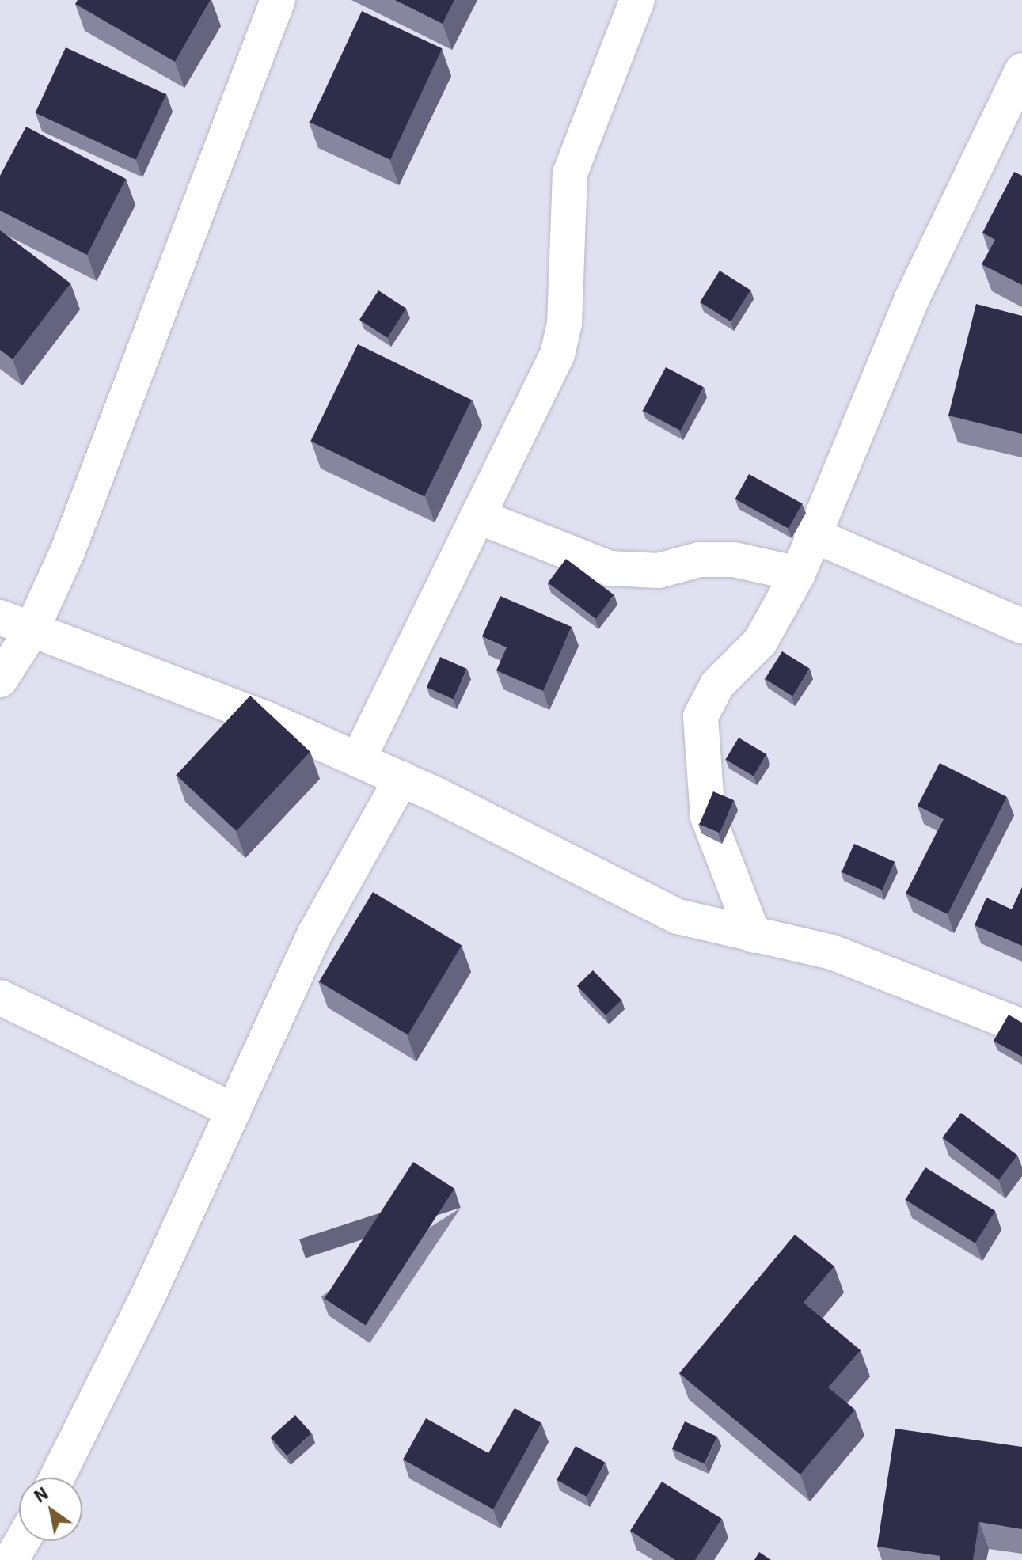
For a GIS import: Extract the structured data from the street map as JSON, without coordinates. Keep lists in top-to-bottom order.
{
  "north": "top left"
}
